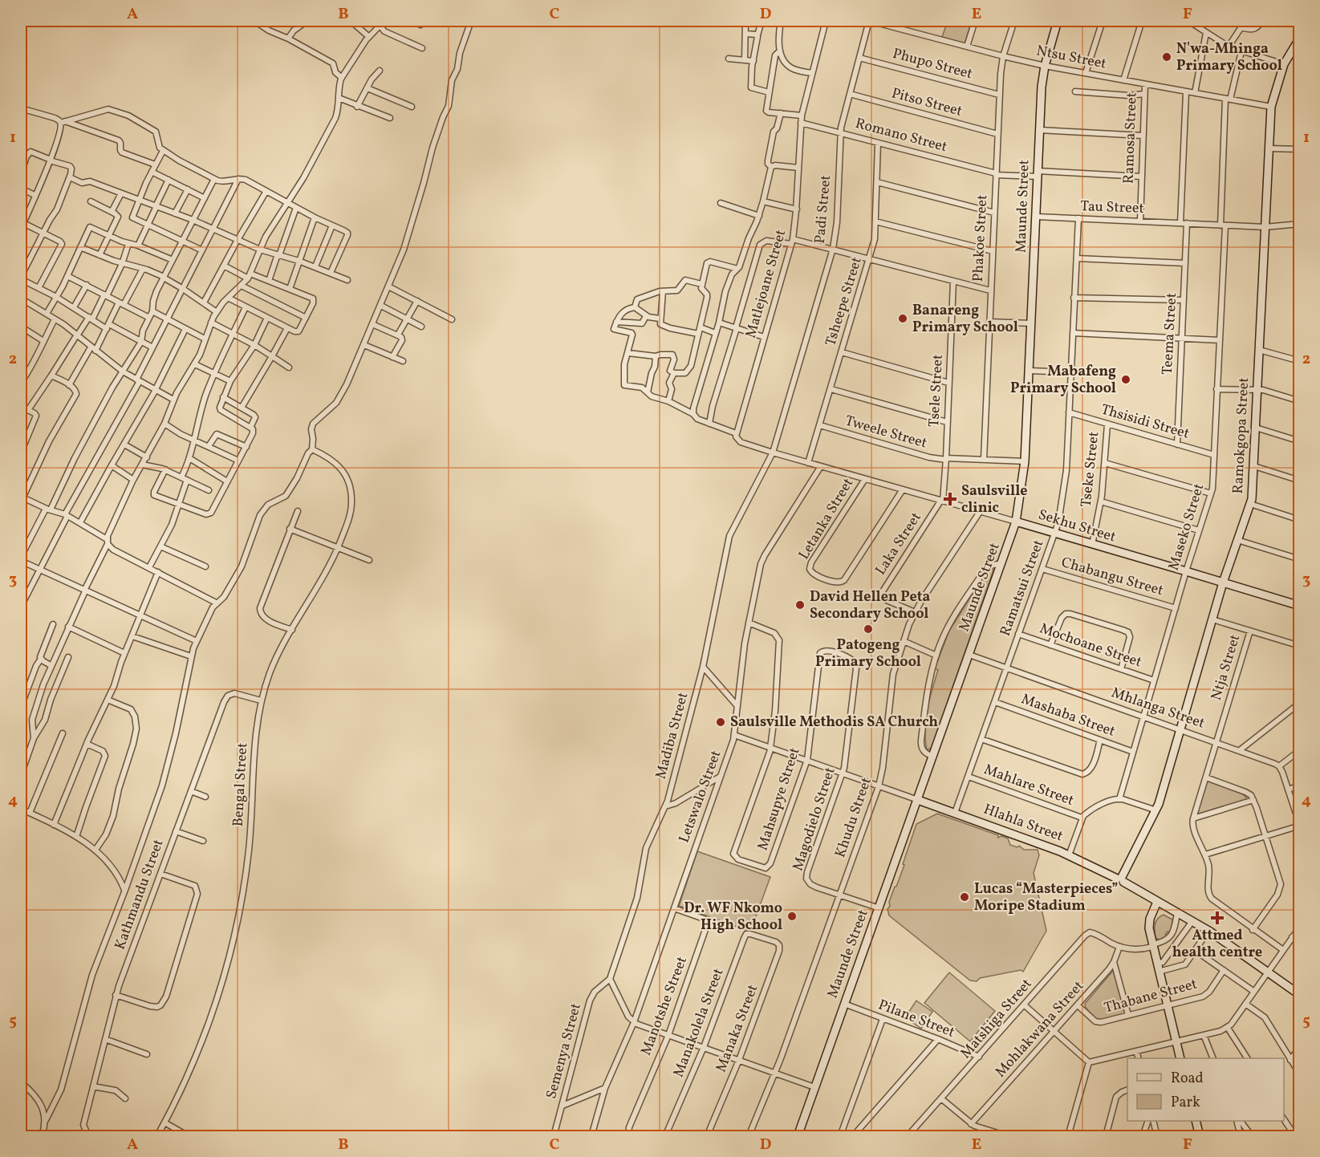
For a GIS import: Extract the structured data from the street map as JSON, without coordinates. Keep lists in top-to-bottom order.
{
  "streets": {
    "street": [
      "Ntsu Street",
      "Phupo Street",
      "Pitso Street",
      "Romano Street",
      "Ramosa Street",
      "Maunde Street",
      "Tau Street",
      "Padi Street",
      "Phakoe Street",
      "Matlejoane Street",
      "Tsheepe Street",
      "Teema Street",
      "Tsele Street",
      "Thsisidi Street",
      "Tweele Street",
      "Ramokgopa Street",
      "Tseke Street",
      "Letanka Street",
      "Sekhu Street",
      "Maseko Street",
      "Laka Street",
      "Chabangu Street",
      "Ramatsui Street",
      "Mochoane Street",
      "Ntja Street",
      "Mhlanga Street",
      "Mashaba Street",
      "Madiba Street",
      "Bengal Street",
      "Mahlare Street",
      "Letswalo Street",
      "Mahsupye Street",
      "Khudu Street",
      "Magodielo Street",
      "Hlahla Street",
      "Kathmandu Street",
      "Thabane Street",
      "Manotshe Street",
      "Pilane Street",
      "Matshiga Street",
      "Manakolela Street",
      "Manaka Street",
      "Mohlakwana Street",
      "Semenya Street"
    ]
  },
  "crossings": [
    ["Ntsu Street", "Ramosa Street"],
    ["Ntsu Street", "Maunde Street"],
    ["Ntsu Street", "Padi Street"],
    ["Ntsu Street", "Phakoe Street"],
    ["Ntsu Street", "Ramokgopa Street"],
    ["Ntsu Street", "Maseko Street"],
    ["Phupo Street", "Padi Street"],
    ["Phupo Street", "Phakoe Street"],
    ["Pitso Street", "Padi Street"],
    ["Pitso Street", "Phakoe Street"],
    ["Romano Street", "Ramosa Street"],
    ["Romano Street", "Maunde Street"],
    ["Romano Street", "Padi Street"],
    ["Romano Street", "Phakoe Street"],
    ["Romano Street", "Matlejoane Street"],
    ["Romano Street", "Tsheepe Street"],
    ["Ramosa Street", "Tau Street"],
    ["Maunde Street", "Tau Street"],
    ["Maunde Street", "Tweele Street"],
    ["Maunde Street", "Sekhu Street"],
    ["Maunde Street", "Mhlanga Street"],
    ["Maunde Street", "Hlahla Street"],
    ["Maunde Street", "Pilane Street"],
    ["Tau Street", "Teema Street"],
    ["Tau Street", "Ramokgopa Street"],
    ["Tau Street", "Maseko Street"],
    ["Tau Street", "Ramatsui Street"],
    ["Padi Street", "Sekhu Street"],
    ["Padi Street", "Madiba Street"],
    ["Phakoe Street", "Tweele Street"],
    ["Matlejoane Street", "Sekhu Street"],
    ["Tsheepe Street", "Tweele Street"],
    ["Tsheepe Street", "Sekhu Street"],
    ["Teema Street", "Thsisidi Street"],
    ["Tsele Street", "Tweele Street"],
    ["Tsele Street", "Sekhu Street"],
    ["Tsele Street", "Laka Street"],
    ["Thsisidi Street", "Tseke Street"],
    ["Thsisidi Street", "Maseko Street"],
    ["Thsisidi Street", "Ramatsui Street"],
    ["Ramokgopa Street", "Sekhu Street"],
    ["Ramokgopa Street", "Mhlanga Street"],
    ["Ramokgopa Street", "Hlahla Street"],
    ["Tseke Street", "Sekhu Street"],
    ["Letanka Street", "Sekhu Street"],
    ["Sekhu Street", "Maseko Street"],
    ["Sekhu Street", "Laka Street"],
    ["Sekhu Street", "Ramatsui Street"],
    ["Sekhu Street", "Madiba Street"],
    ["Sekhu Street", "Letswalo Street"],
    ["Sekhu Street", "Khudu Street"],
    ["Maseko Street", "Chabangu Street"],
    ["Maseko Street", "Mochoane Street"],
    ["Maseko Street", "Mhlanga Street"],
    ["Maseko Street", "Mashaba Street"],
    ["Laka Street", "Khudu Street"],
    ["Chabangu Street", "Ramatsui Street"],
    ["Ramatsui Street", "Mochoane Street"],
    ["Ramatsui Street", "Mhlanga Street"],
    ["Ramatsui Street", "Mashaba Street"],
    ["Ramatsui Street", "Mahlare Street"],
    ["Ramatsui Street", "Hlahla Street"],
    ["Ntja Street", "Mhlanga Street"],
    ["Madiba Street", "Semenya Street"],
    ["Bengal Street", "Kathmandu Street"],
    ["Letswalo Street", "Manotshe Street"],
    ["Mahsupye Street", "Magodielo Street"],
    ["Khudu Street", "Magodielo Street"],
    ["Thabane Street", "Mohlakwana Street"],
    ["Pilane Street", "Matshiga Street"],
    ["Matshiga Street", "Mohlakwana Street"],
    ["Manakolela Street", "Manaka Street"]
  ],
  "places": {
    "other": [
      "N'wa-Mhinga Primary School",
      "Banareng Primary School",
      "Mabafeng Primary School",
      "David Hellen Peta Secondary School",
      "Patogeng Primary School",
      "Saulsville Methodis SA Church",
      "Lucas “Masterpieces” Moripe Stadium",
      "Dr. WF Nkomo High School"
    ],
    "health": ["Saulsville clinic", "Attmed health centre"]
  },
  "legend": ["Road", "Park"],
  "grid": {
    "columns": [
      "A",
      "B",
      "C",
      "D",
      "E",
      "F"
    ],
    "rows": [
      "1",
      "2",
      "3",
      "4",
      "5"
    ]
  }
}
